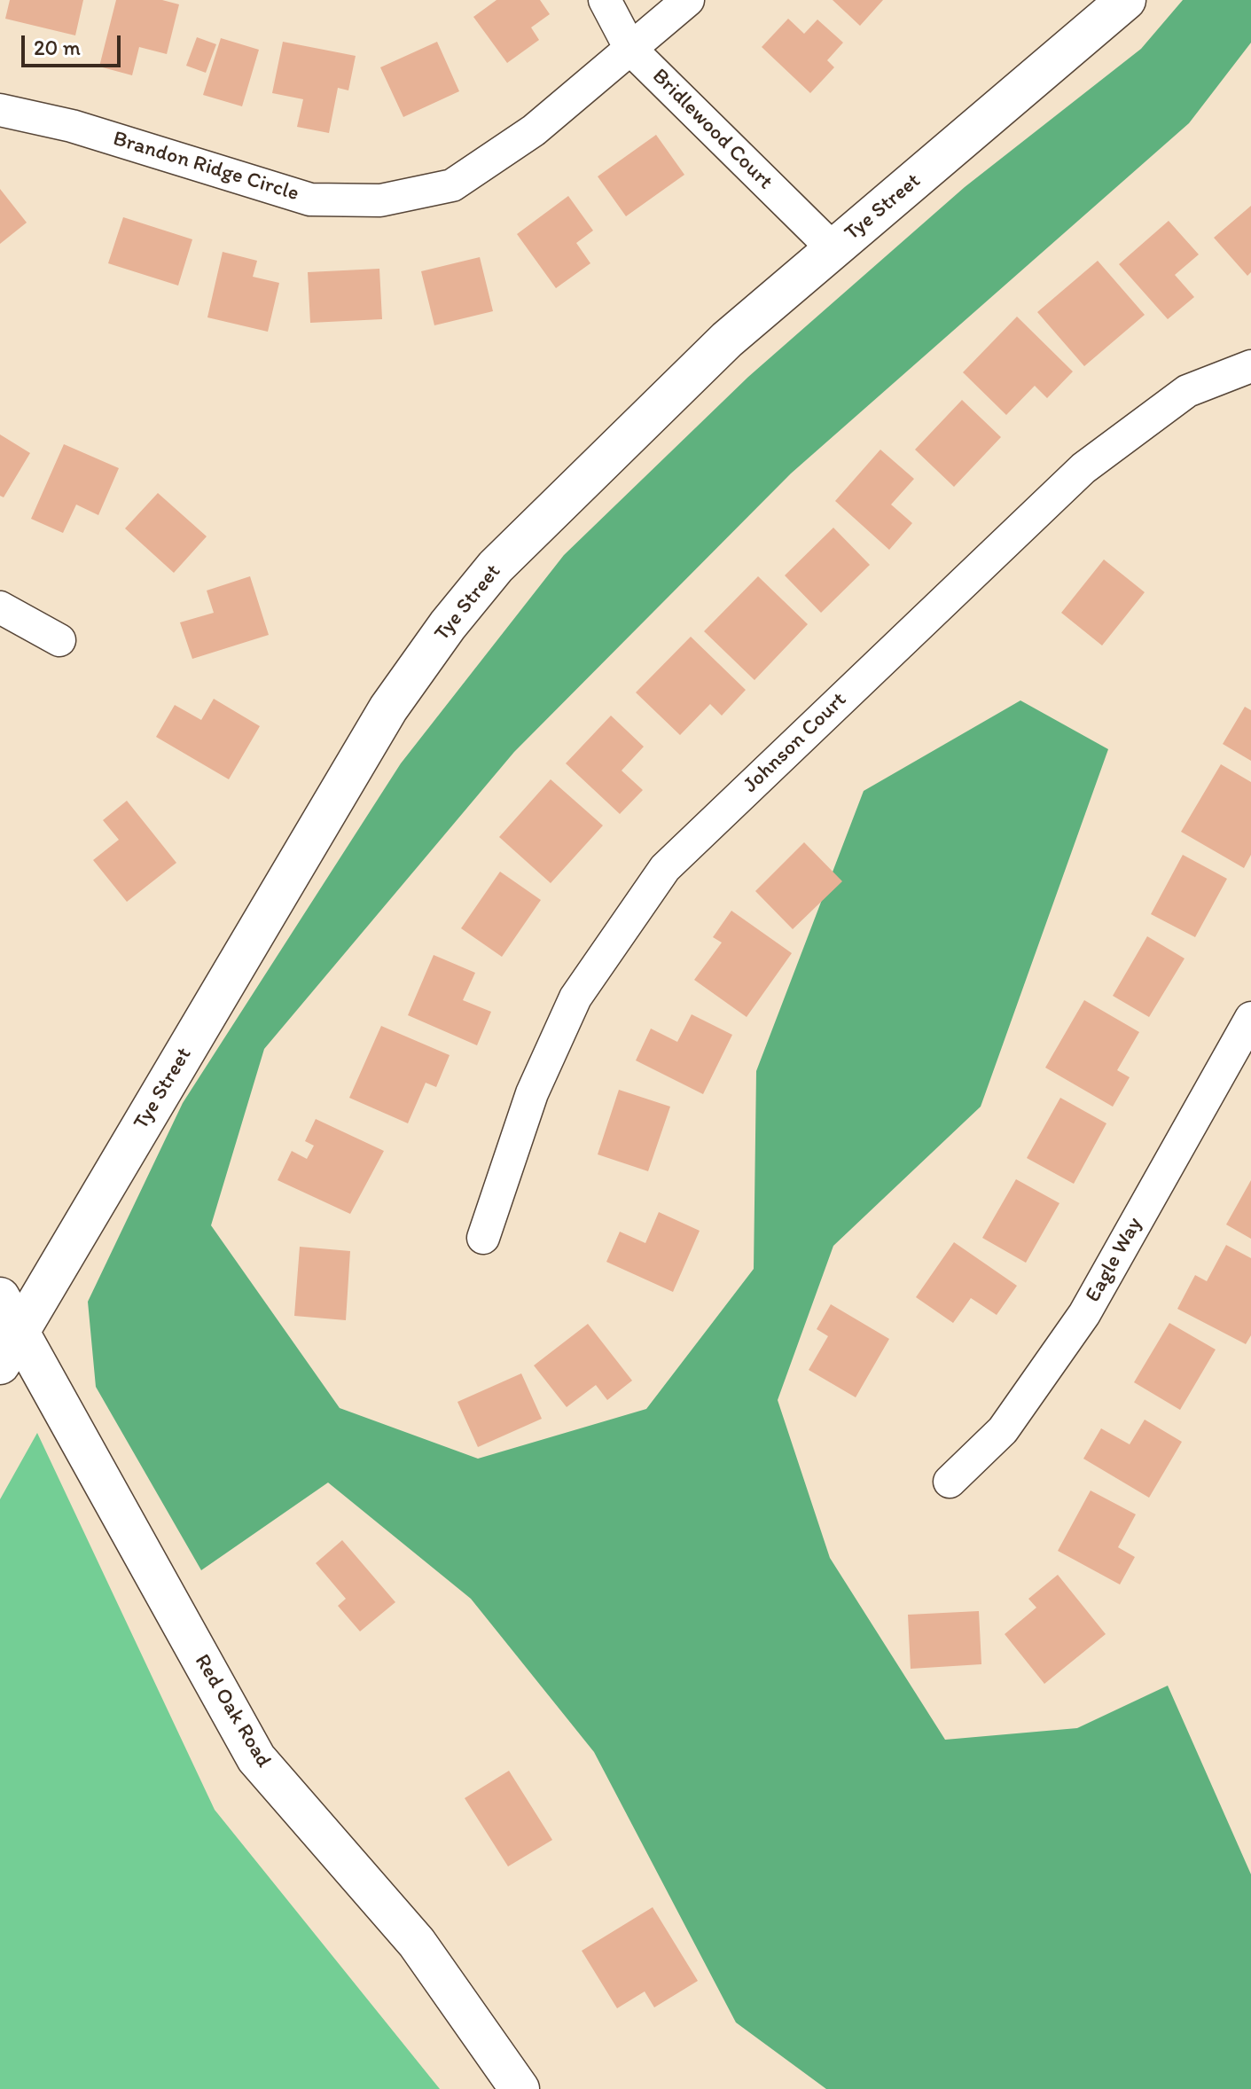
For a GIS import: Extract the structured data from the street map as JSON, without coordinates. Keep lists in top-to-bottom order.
{
  "streets": {
    "street": [
      "Bridlewood Court",
      "Brandon Ridge Circle",
      "Tye Street",
      "Johnson Court",
      "Eagle Way",
      "Red Oak Road"
    ]
  },
  "crossings": [
    ["Bridlewood Court", "Brandon Ridge Circle"],
    ["Bridlewood Court", "Tye Street"],
    ["Tye Street", "Red Oak Road"]
  ],
  "scale_bar": "20 m"
}
